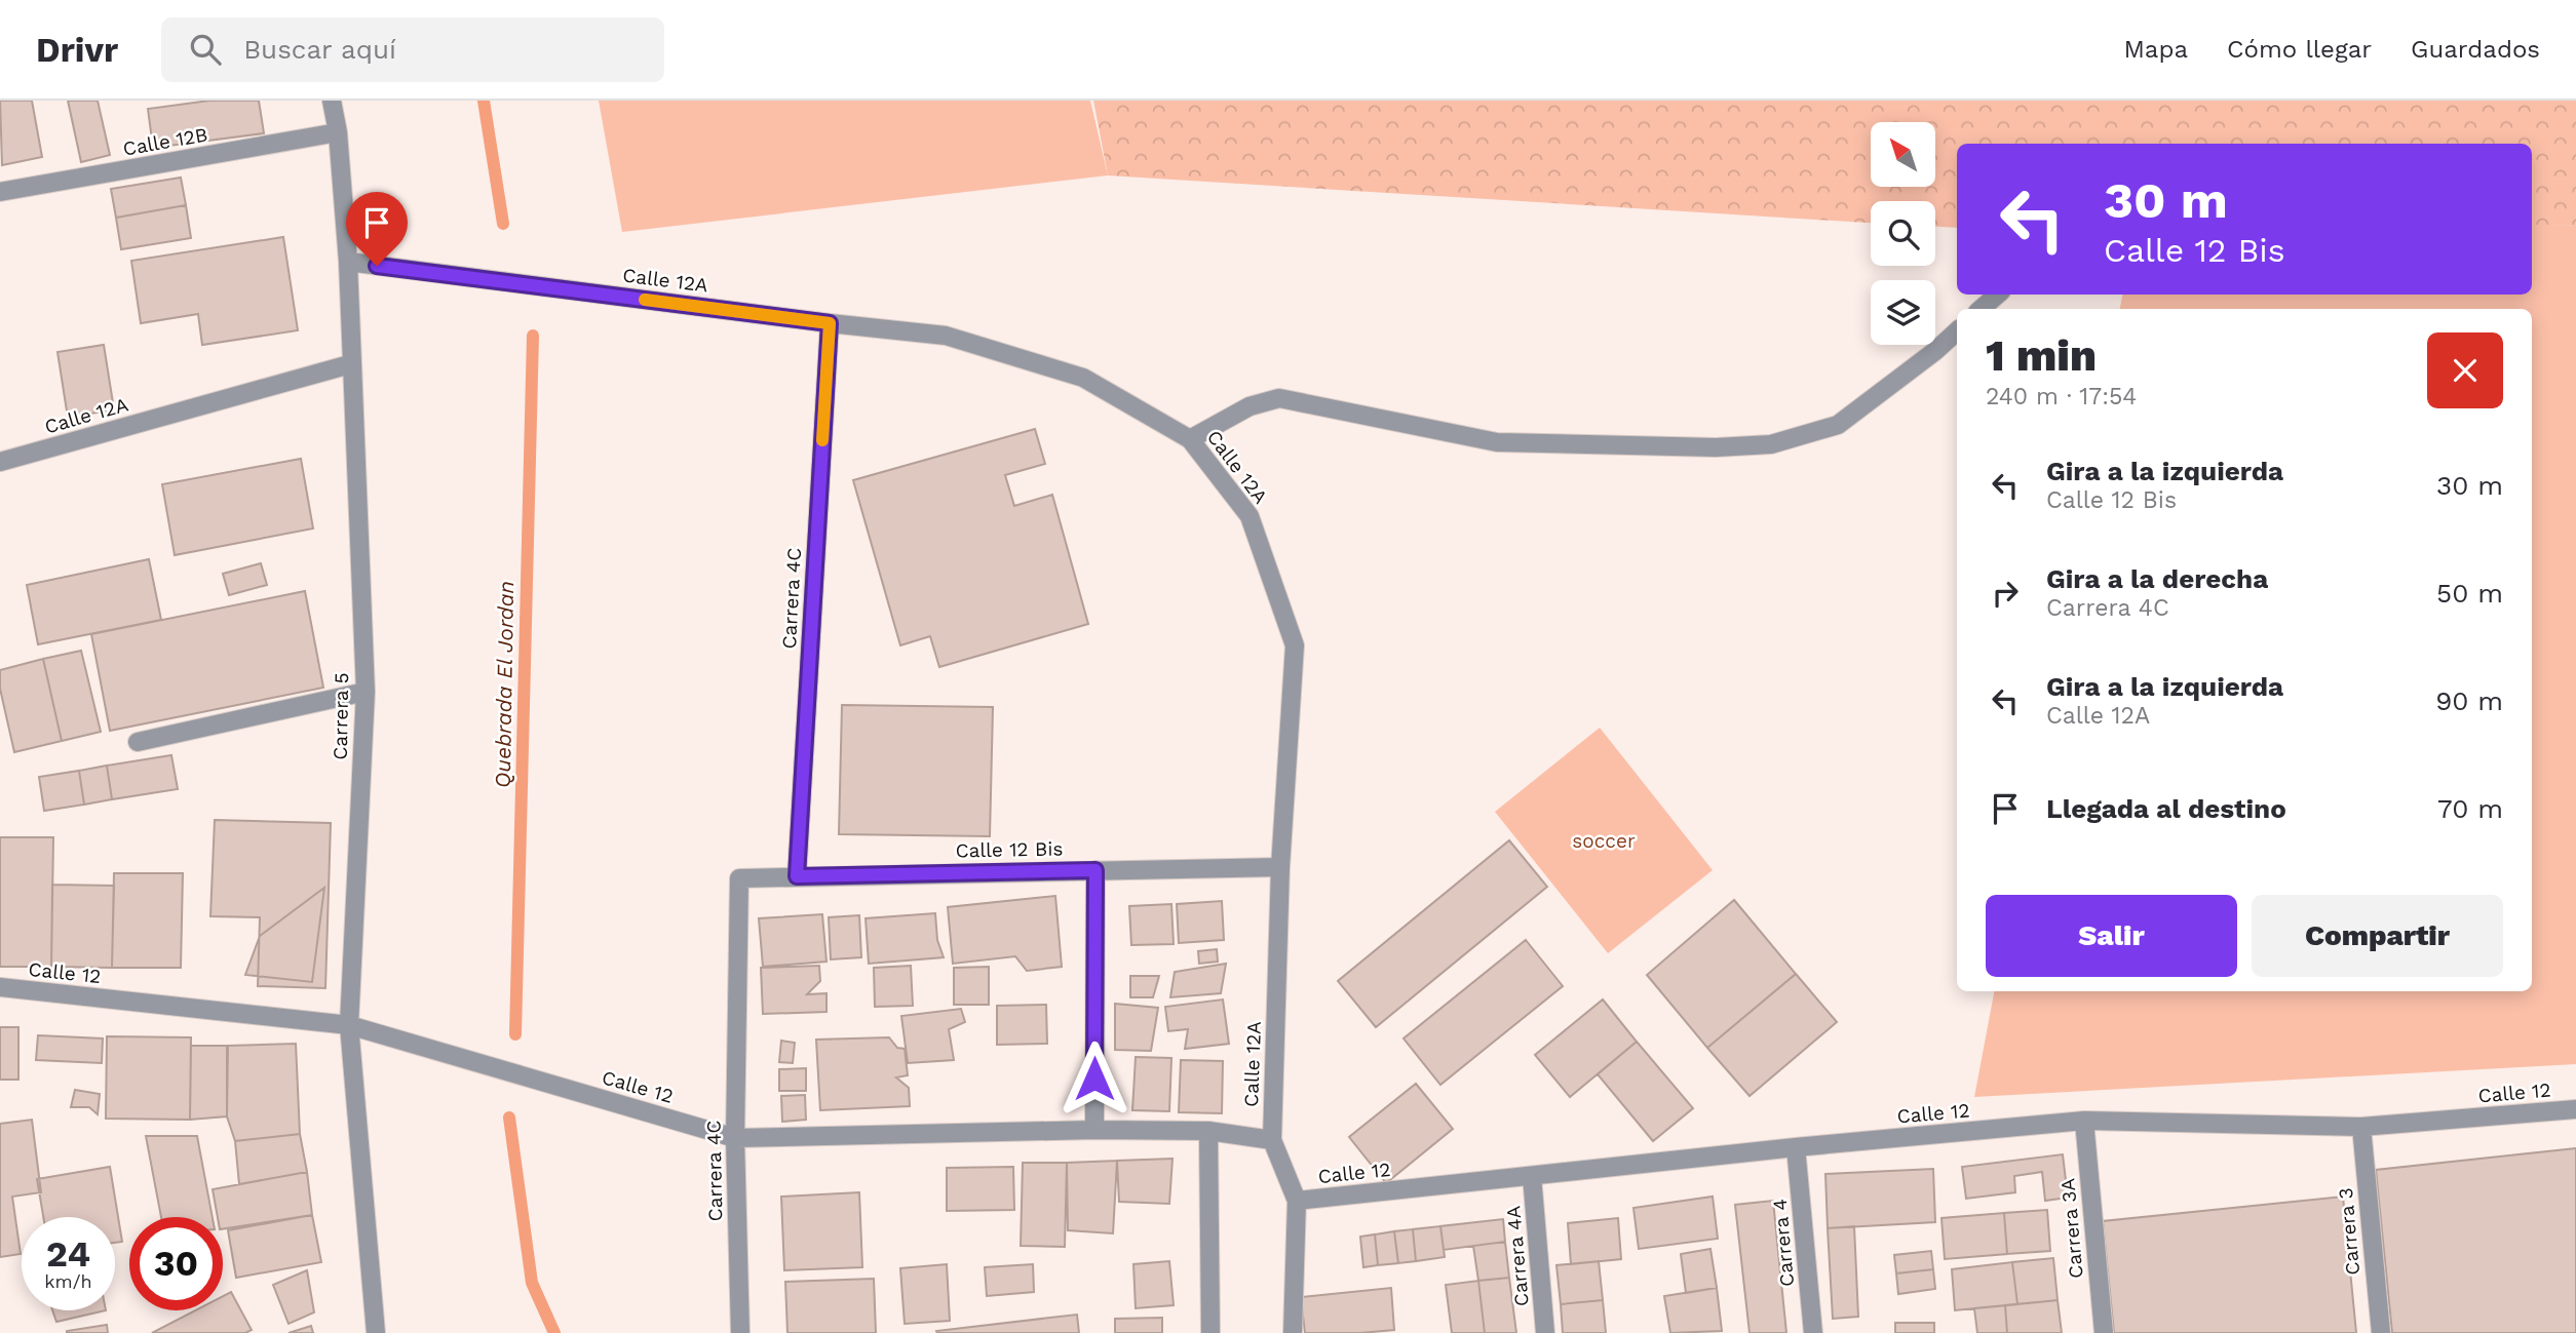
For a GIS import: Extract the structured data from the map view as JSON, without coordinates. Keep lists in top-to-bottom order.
{
  "streets": {
    "street": [
      "Calle 12B",
      "Calle 12A",
      "Carrera 4C",
      "Carrera 5",
      "Calle 12 Bis",
      "Calle 12",
      "Carrera 3A",
      "Carrera 3",
      "Carrera 4",
      "Carrera 4A"
    ]
  },
  "crossings": [
    ["Calle 12B", "Carrera 5"],
    ["Calle 12A", "Carrera 4C"],
    ["Calle 12A", "Carrera 5"],
    ["Calle 12A", "Calle 12 Bis"],
    ["Calle 12A", "Calle 12"],
    ["Carrera 4C", "Calle 12 Bis"],
    ["Carrera 4C", "Calle 12"],
    ["Carrera 5", "Calle 12"],
    ["Calle 12", "Carrera 3A"],
    ["Calle 12", "Carrera 3"],
    ["Calle 12", "Carrera 4"],
    ["Calle 12", "Carrera 4A"]
  ],
  "water": ["Quebrada El Jordan"],
  "parks": ["soccer"],
  "north": "top left",
  "page": {
    "header": "Drivr",
    "search": "Buscar aquí",
    "nav": ["Mapa", "Cómo llegar", "Guardados"],
    "turn": ["30 m", "Calle 12 Bis"],
    "heading": ["1 min", "240 m · 17:54"],
    "list": [
      {
        "name": "Gira a la izquierda",
        "note": "Calle 12 Bis",
        "value": "30 m"
      },
      {
        "name": "Gira a la derecha",
        "note": "Carrera 4C",
        "value": "50 m"
      },
      {
        "name": "Gira a la izquierda",
        "note": "Calle 12A",
        "value": "90 m"
      },
      {
        "name": "Llegada al destino",
        "value": "70 m"
      }
    ],
    "buttons": ["Salir", "Compartir"],
    "speed": "24 km/h",
    "limit": "30"
  }
}
